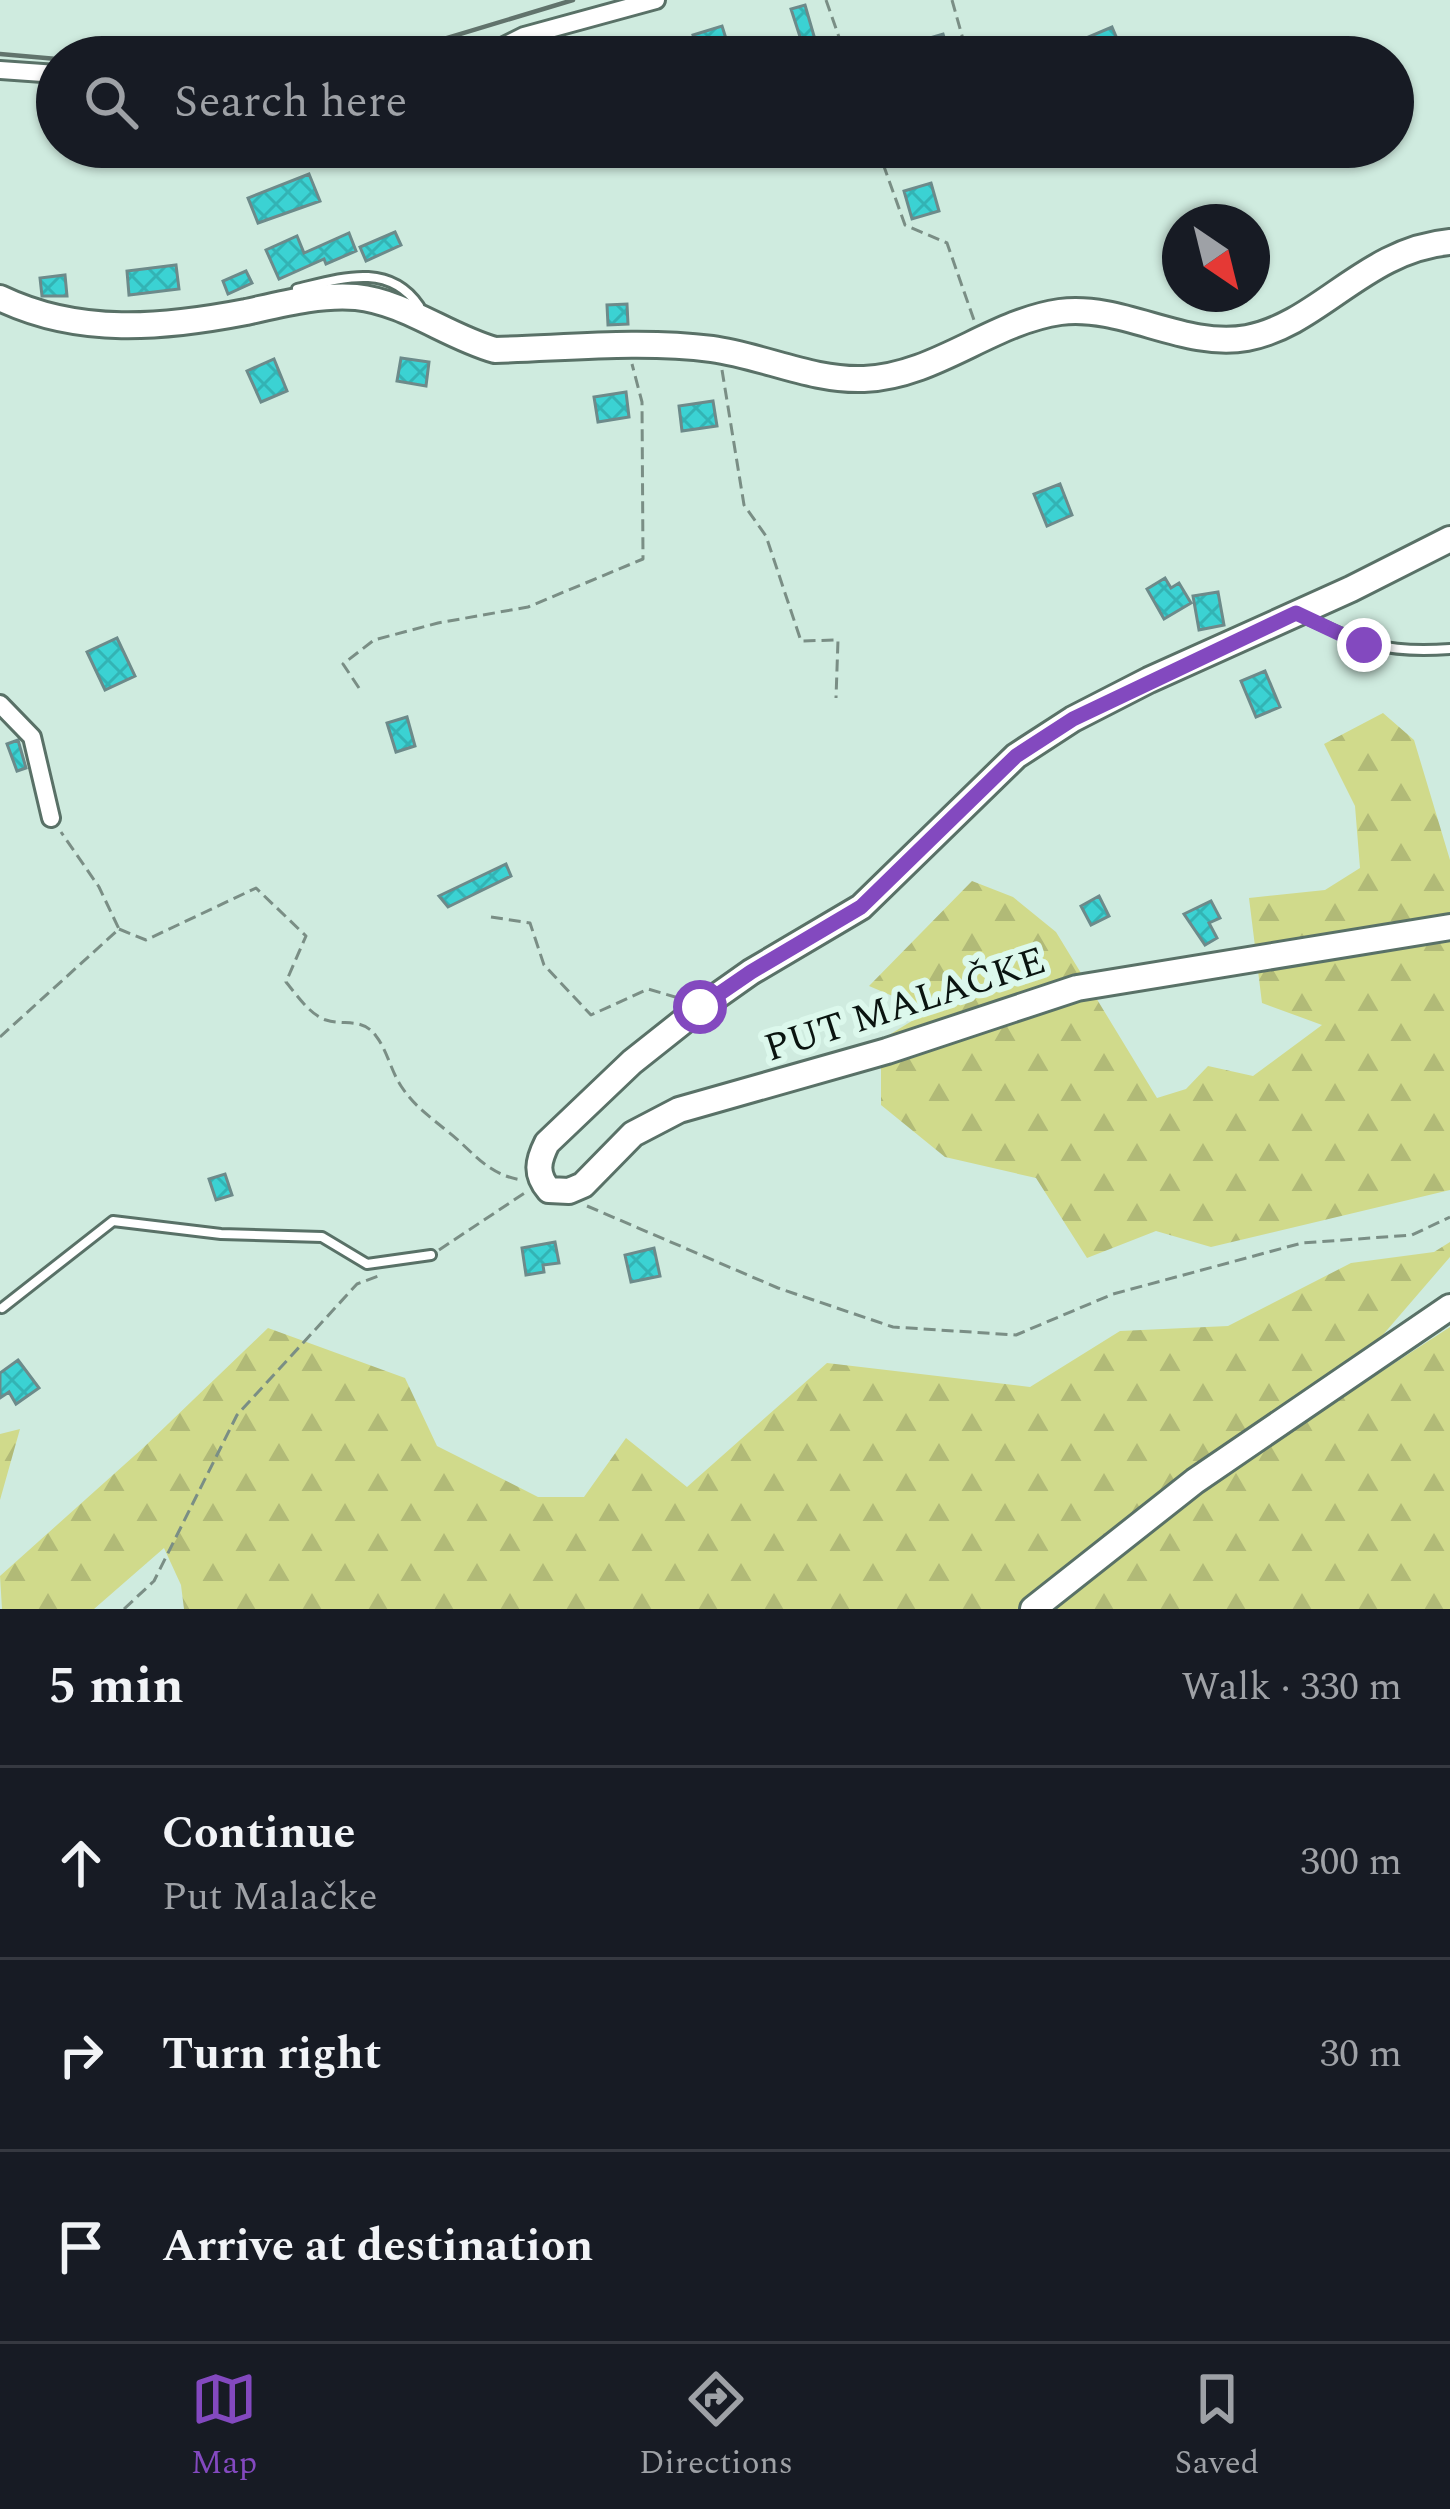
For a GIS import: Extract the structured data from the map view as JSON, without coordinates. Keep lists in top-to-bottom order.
{
  "streets": {
    "main road": ["PUT MALAČKE"]
  },
  "north": "bottom right",
  "page": {
    "search": "Search here",
    "heading": ["5 min", "Walk · 330 m"],
    "list": [
      ["Continue", "Put Malačke", "300 m"],
      ["Turn right", "30 m"],
      "Arrive at destination"
    ],
    "nav": ["Map", "Directions", "Saved"]
  }
}
